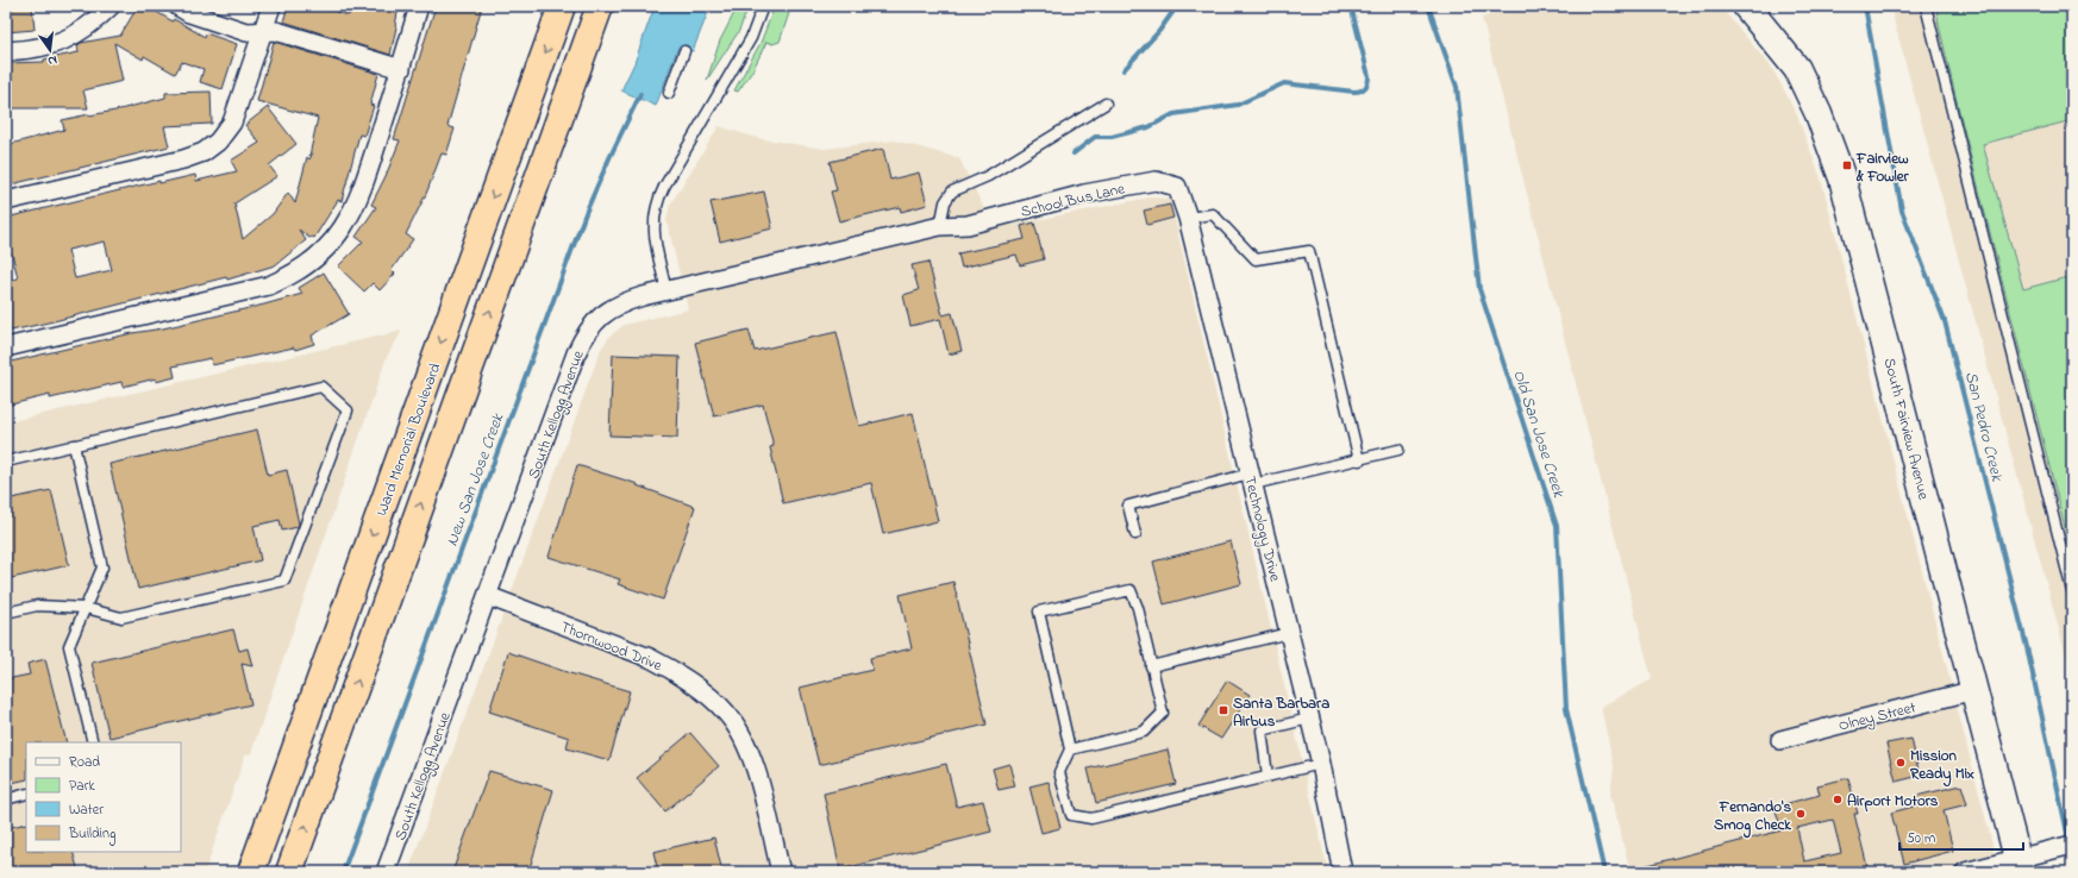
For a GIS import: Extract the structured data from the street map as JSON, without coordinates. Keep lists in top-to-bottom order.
{
  "streets": {
    "highway": ["Ward Memorial Boulevard"],
    "street": [
      "School Bus Lane",
      "South Kellogg Avenue",
      "South Fairview Avenue",
      "Technology Drive",
      "Thornwood Drive",
      "Olney Street"
    ]
  },
  "crossings": [
    ["School Bus Lane", "South Kellogg Avenue"],
    ["School Bus Lane", "Technology Drive"],
    ["South Kellogg Avenue", "Thornwood Drive"],
    ["South Fairview Avenue", "Olney Street"]
  ],
  "water": ["San Pedro Creek", "Old San Jose Creek", "New San Jose Creek"],
  "places": {
    "transit": ["Fairview & Fowler", "Santa Barbara Airbus"],
    "other": ["Mission Ready Mix", "Airport Motors", "Fernando's Smog Check"]
  },
  "legend": [
    "Road",
    "Park",
    "Water",
    "Building"
  ],
  "scale_bar": "50 m",
  "north": "bottom"
}
